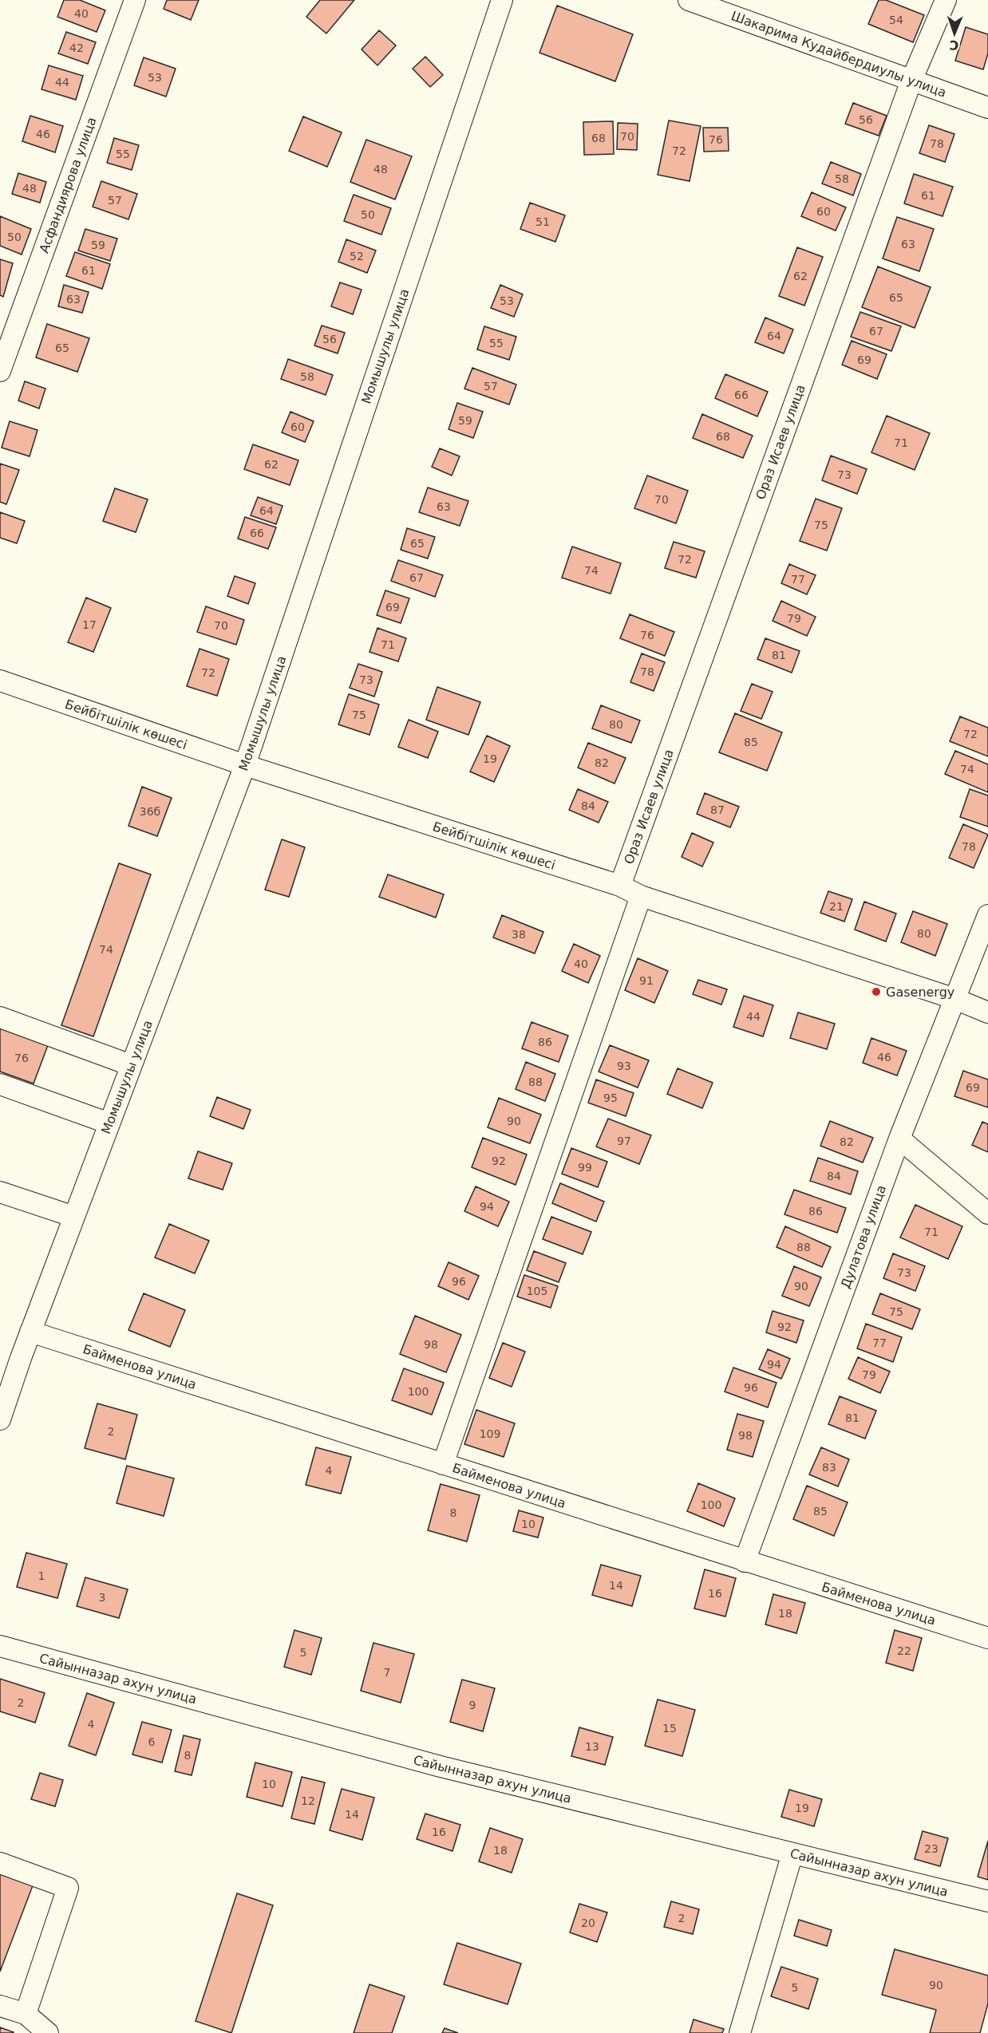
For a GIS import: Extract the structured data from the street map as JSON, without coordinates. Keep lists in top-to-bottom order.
{
  "streets": {
    "street": [
      "Шакарима Кудайбердиулы улица",
      "Асфандиярова улица",
      "Момышулы улица",
      "Ораз Исаев улица",
      "Бейбітшілік көшесі",
      "Дулатова улица",
      "Байменова улица",
      "Сайынназар ахун улица"
    ]
  },
  "crossings": [
    ["Шакарима Кудайбердиулы улица", "Ораз Исаев улица"],
    ["Момышулы улица", "Бейбітшілік көшесі"],
    ["Момышулы улица", "Байменова улица"],
    ["Ораз Исаев улица", "Бейбітшілік көшесі"],
    ["Бейбітшілік көшесі", "Дулатова улица"],
    ["Дулатова улица", "Байменова улица"]
  ],
  "places": ["Gasenergy"],
  "house_numbers": [
    "40",
    "54",
    "42",
    "53",
    "44",
    "56",
    "46",
    "70",
    "68",
    "76",
    "78",
    "72",
    "55",
    "48",
    "58",
    "48",
    "61",
    "57",
    "60",
    "50",
    "51",
    "50",
    "63",
    "59",
    "52",
    "61",
    "62",
    "65",
    "63",
    "53",
    "67",
    "64",
    "56",
    "55",
    "65",
    "69",
    "58",
    "57",
    "66",
    "59",
    "60",
    "68",
    "71",
    "62",
    "73",
    "70",
    "63",
    "64",
    "75",
    "66",
    "65",
    "72",
    "74",
    "67",
    "77",
    "69",
    "79",
    "17",
    "70",
    "76",
    "71",
    "81",
    "78",
    "72",
    "73",
    "75",
    "80",
    "72",
    "85",
    "19",
    "82",
    "74",
    "84",
    "87",
    "36б",
    "78",
    "21",
    "80",
    "38",
    "74",
    "40",
    "91",
    "44",
    "86",
    "46",
    "76",
    "93",
    "88",
    "69",
    "95",
    "90",
    "97",
    "82",
    "92",
    "99",
    "84",
    "94",
    "86",
    "71",
    "88",
    "73",
    "96",
    "90",
    "105",
    "75",
    "92",
    "77",
    "98",
    "94",
    "79",
    "96",
    "100",
    "81",
    "2",
    "109",
    "98",
    "83",
    "4",
    "100",
    "85",
    "8",
    "10",
    "1",
    "14",
    "16",
    "3",
    "18",
    "22",
    "5",
    "7",
    "2",
    "9",
    "4",
    "15",
    "6",
    "13",
    "8",
    "10",
    "12",
    "19",
    "14",
    "16",
    "23",
    "18",
    "2",
    "20",
    "90",
    "5"
  ],
  "north": "bottom"
}
